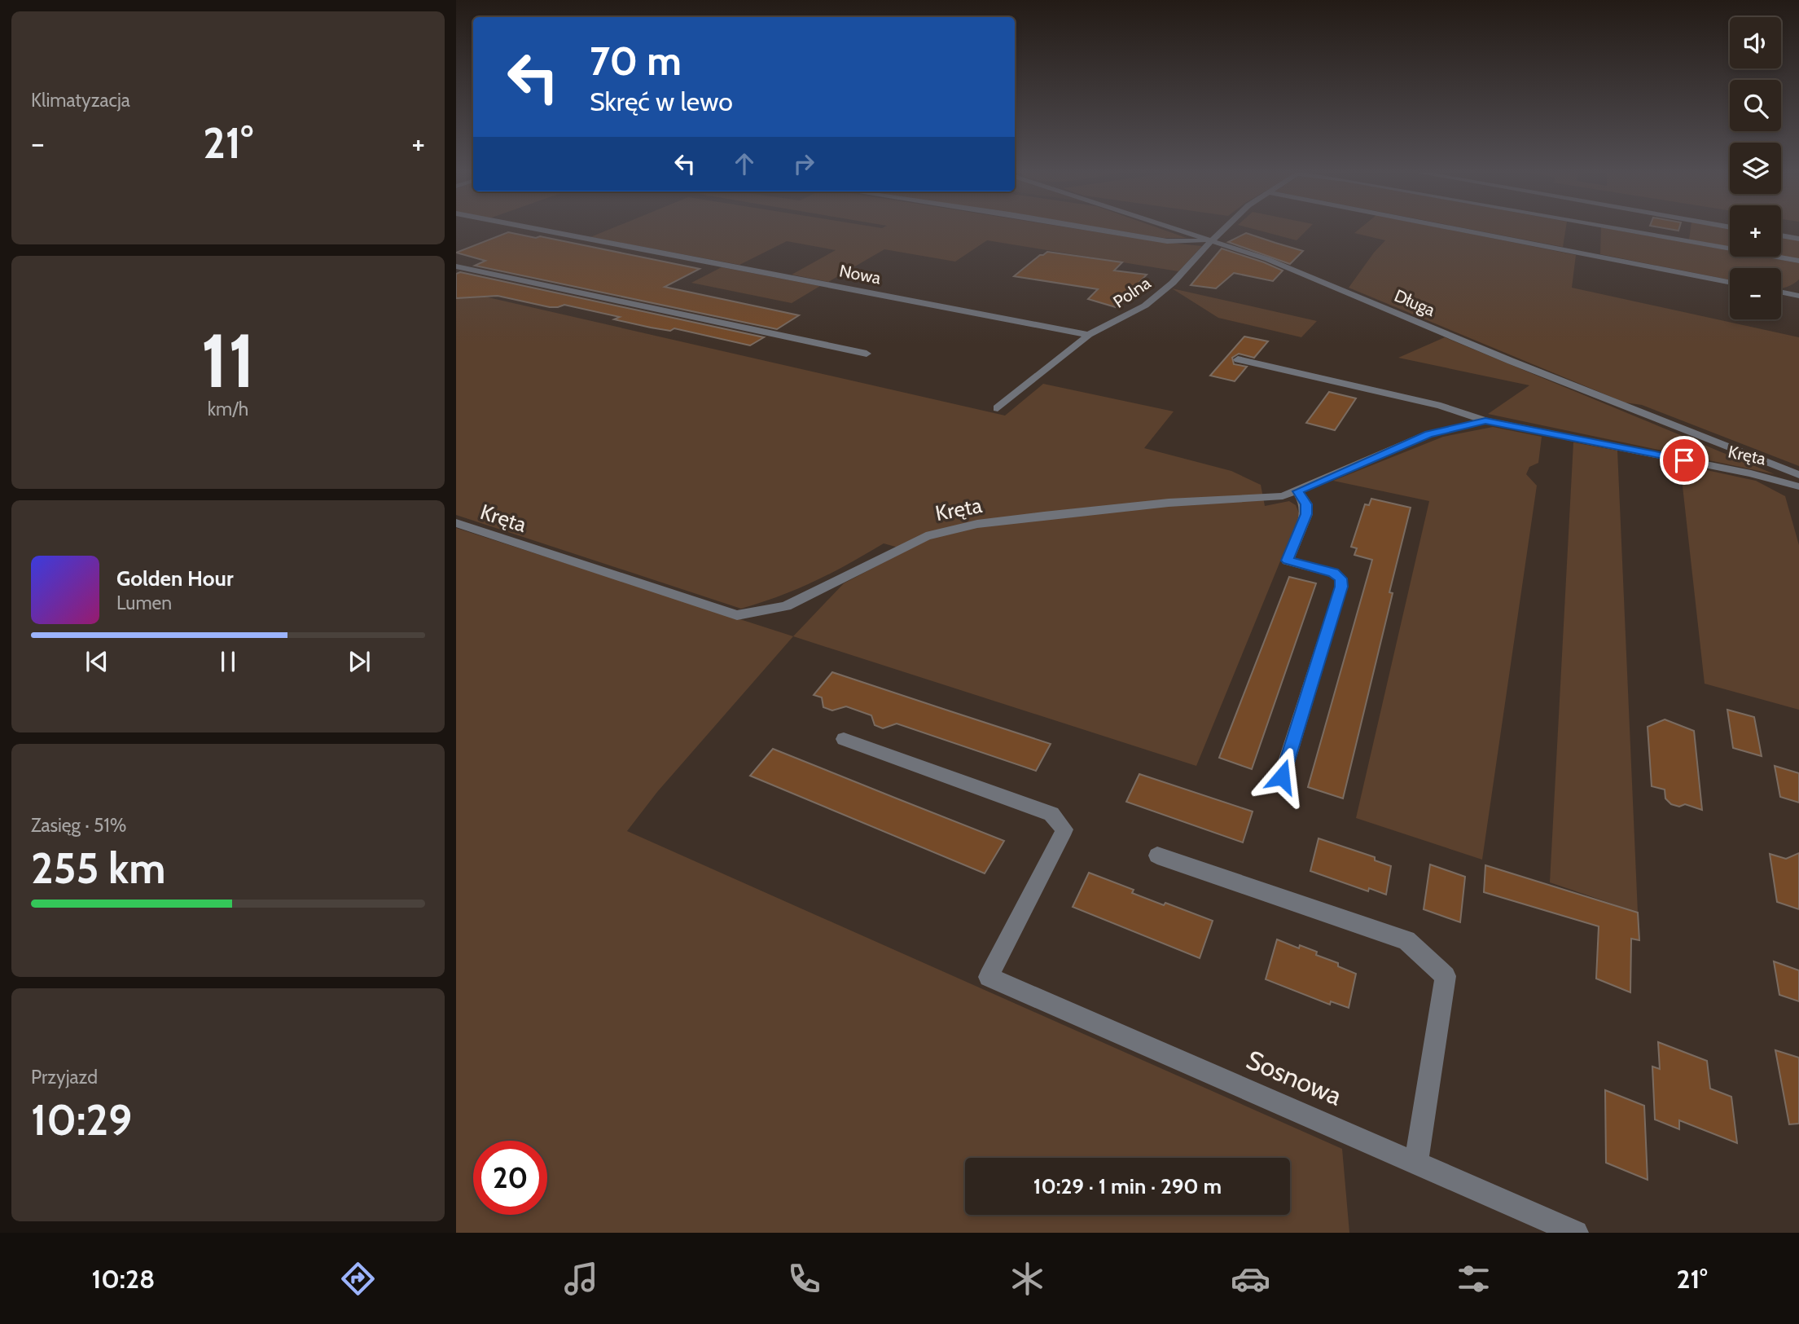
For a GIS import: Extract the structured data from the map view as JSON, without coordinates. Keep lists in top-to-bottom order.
{
  "streets": {
    "street": [
      "Nowa",
      "Polna",
      "Długa",
      "Kręta",
      "Sosnowa"
    ]
  },
  "crossings": [
    ["Nowa", "Polna"],
    ["Polna", "Długa"]
  ],
  "page": {
    "tile": [
      "Klimatyzacja",
      ["11", "km/h"],
      ["Zasięg · 51%", "255 km"],
      ["Przyjazd", "10:29"]
    ],
    "map_buttons": ["+", "−"],
    "turn": ["70 m", "Skręć w lewo"],
    "heat": ["−", "21°", "+"],
    "song": ["Golden Hour", "Lumen"],
    "limit": "20",
    "trip": "10:29 · 1 min · 290 m",
    "tabs": ["10:28", "21°"]
  }
}
